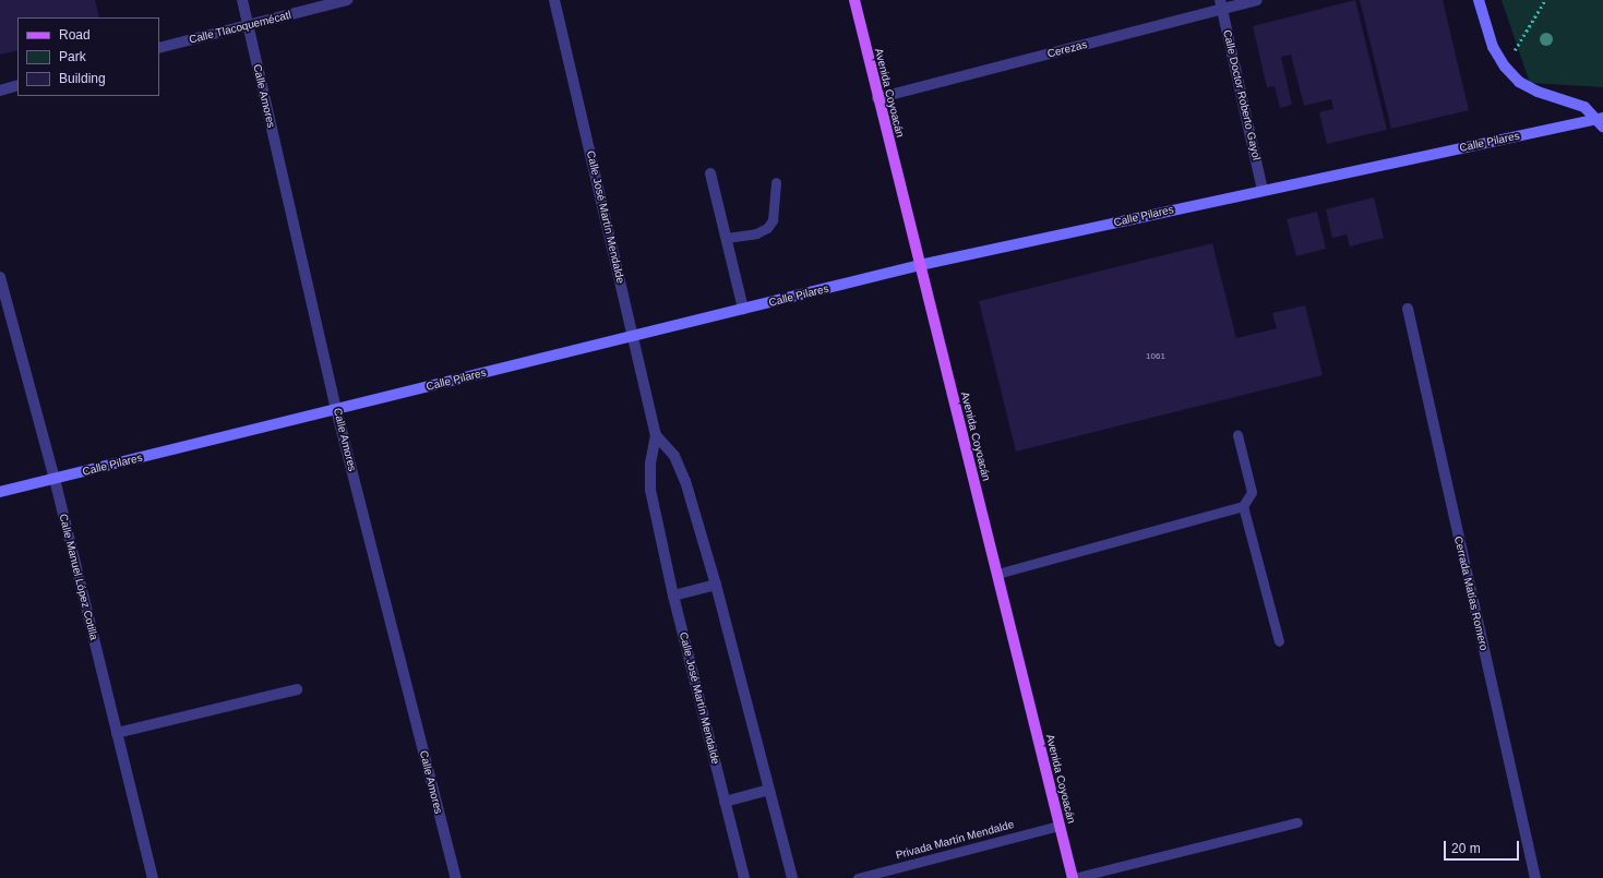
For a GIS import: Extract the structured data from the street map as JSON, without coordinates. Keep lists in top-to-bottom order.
{
  "streets": {
    "main road": ["Avenida Coyoacán"],
    "street": [
      "Calle Tlacoquemécatl",
      "Cerezas",
      "Calle Doctor Roberto Gayol",
      "Calle Amores",
      "Calle Pilares",
      "Calle José Martín Mendalde",
      "Calle Manuel López Cotilla",
      "Cerrada Matías Romero"
    ],
    "lane": ["Privada Martín Mendalde"]
  },
  "crossings": [
    ["Calle Tlacoquemécatl", "Calle Amores"],
    ["Cerezas", "Avenida Coyoacán"],
    ["Cerezas", "Calle Doctor Roberto Gayol"],
    ["Avenida Coyoacán", "Calle Pilares"],
    ["Avenida Coyoacán", "Privada Martín Mendalde"],
    ["Calle Doctor Roberto Gayol", "Calle Pilares"],
    ["Calle Amores", "Calle Pilares"],
    ["Calle Pilares", "Calle José Martín Mendalde"],
    ["Calle Pilares", "Calle Manuel López Cotilla"]
  ],
  "house_numbers": ["1061"],
  "legend": ["Road", "Park", "Building"],
  "scale_bar": "20 m"
}
